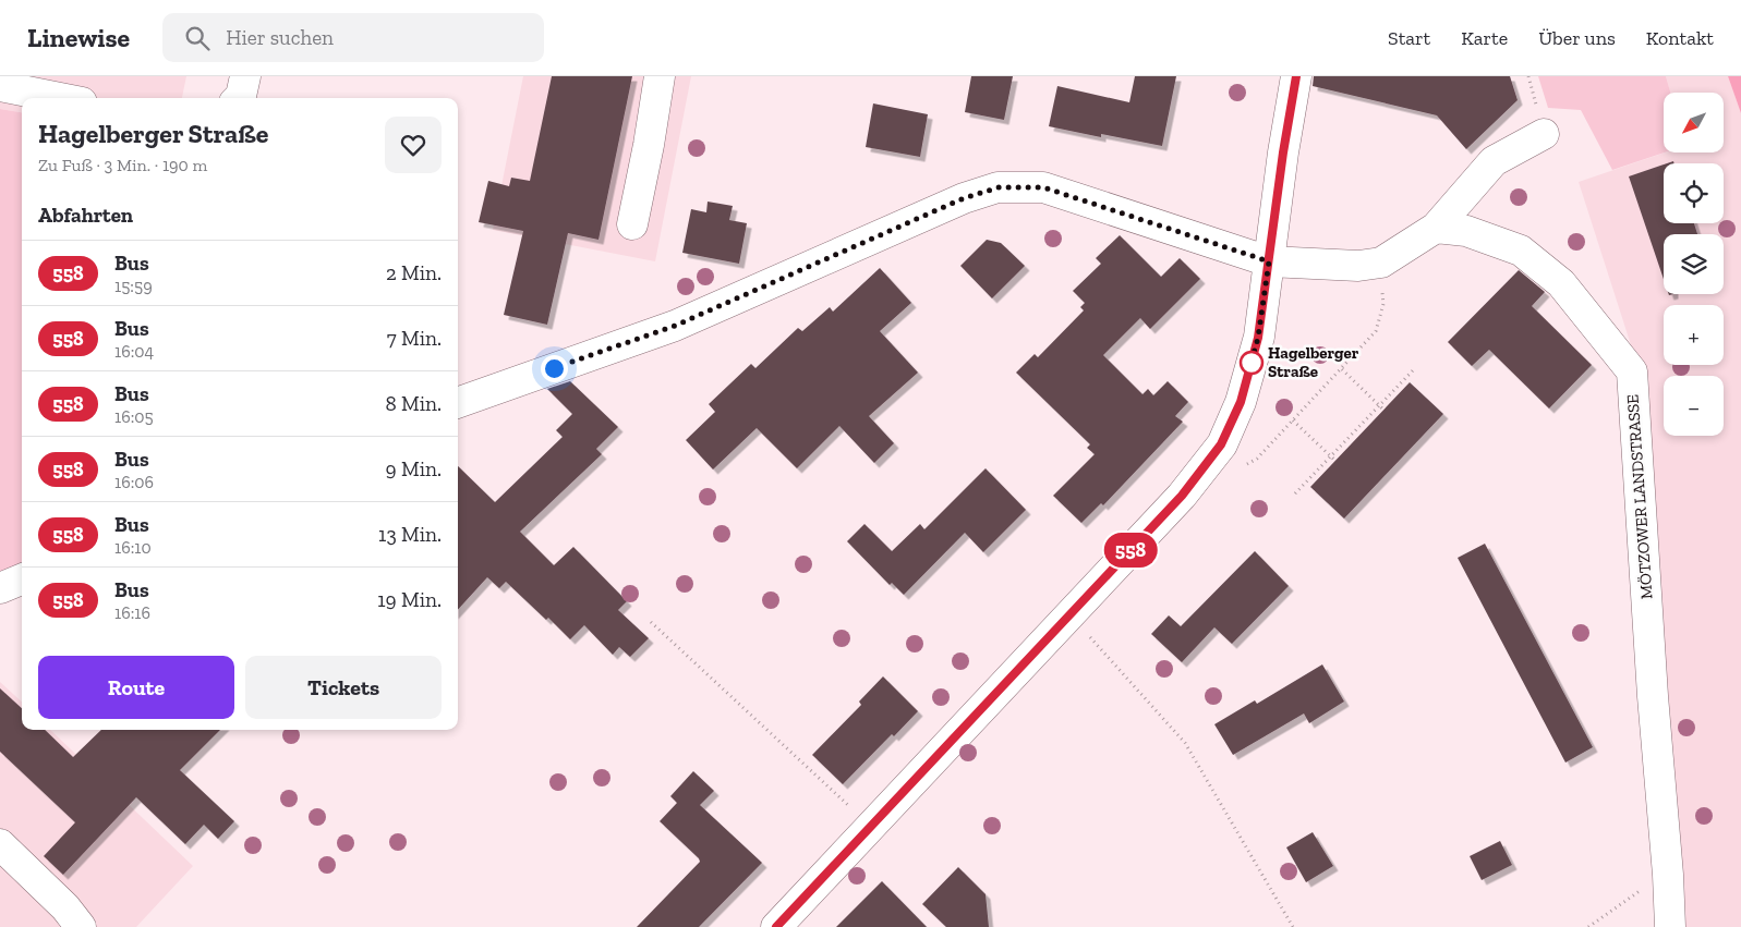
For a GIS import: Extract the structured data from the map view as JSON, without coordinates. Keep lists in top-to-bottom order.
{
  "streets": {
    "street": ["MÖTZOWER LANDSTRASSE"]
  },
  "places": ["Hagelberger Straße"],
  "lines": ["bus line 558"],
  "north": "bottom left",
  "page": {
    "header": "Linewise",
    "search": "Hier suchen",
    "nav": [
      "Start",
      "Karte",
      "Über uns",
      "Kontakt"
    ],
    "on_map": "558",
    "map_buttons": ["+", "−"],
    "heading": [
      ["Hagelberger Straße", "Zu Fuß · 3 Min. · 190 m"],
      "Abfahrten"
    ],
    "list": [
      {
        "mark": "558",
        "name": "Bus",
        "note": "15:59",
        "value": "2 Min."
      },
      {
        "mark": "558",
        "name": "Bus",
        "note": "16:04",
        "value": "7 Min."
      },
      {
        "mark": "558",
        "name": "Bus",
        "note": "16:05",
        "value": "8 Min."
      },
      {
        "mark": "558",
        "name": "Bus",
        "note": "16:06",
        "value": "9 Min."
      },
      {
        "mark": "558",
        "name": "Bus",
        "note": "16:10",
        "value": "13 Min."
      },
      {
        "mark": "558",
        "name": "Bus",
        "note": "16:16",
        "value": "19 Min."
      }
    ],
    "buttons": ["Route", "Tickets"]
  }
}
